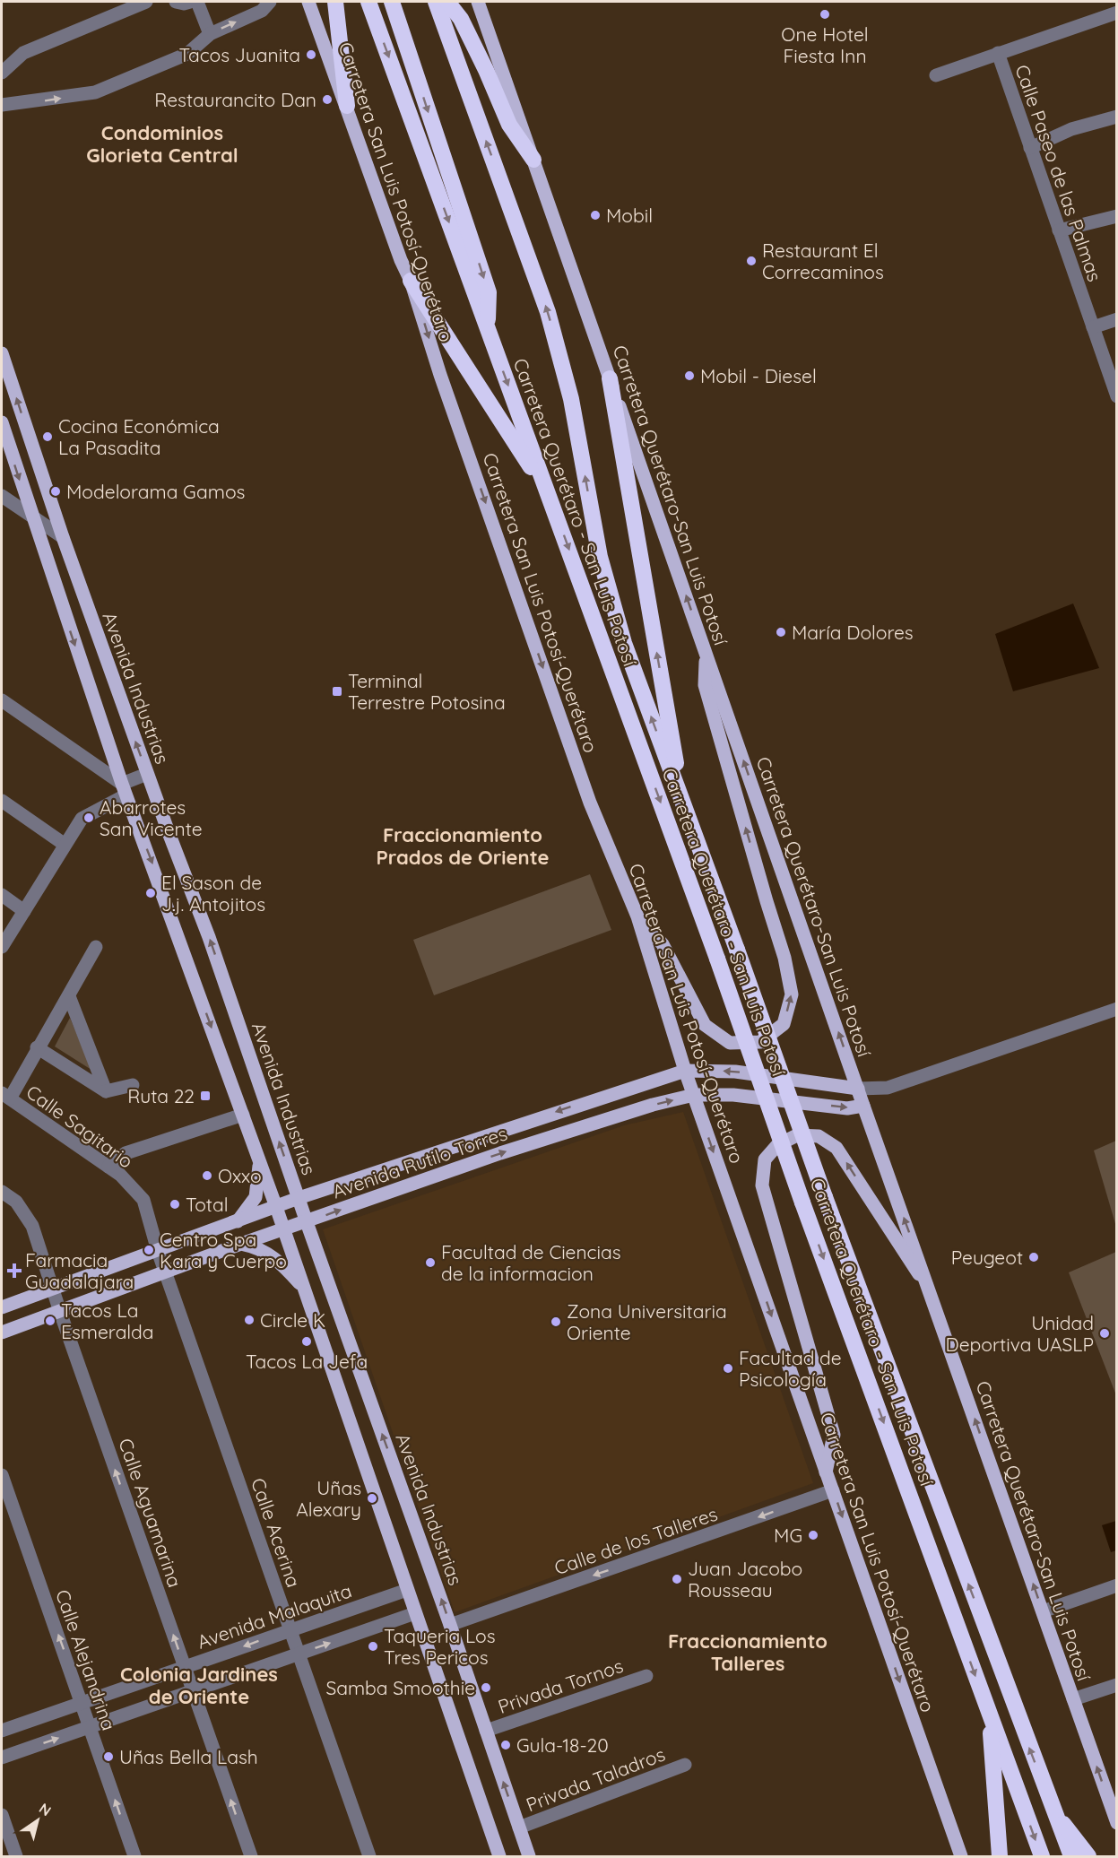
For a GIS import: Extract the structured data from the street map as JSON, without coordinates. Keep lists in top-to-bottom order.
{
  "streets": {
    "highway": ["Carretera Querétaro - San Luis Potosí"],
    "main road": [
      "Carretera San Luis Potosí-Querétaro",
      "Carretera Querétaro-San Luis Potosí",
      "Avenida Industrias",
      "Avenida Rutilo Torres"
    ],
    "street": [
      "Calle Paseo de las Palmas",
      "Calle Sagitario",
      "Calle Aguamarina",
      "Calle Acerina",
      "Calle de los Talleres",
      "Avenida Malaquita",
      "Calle Alejandrina",
      "Privada Tornos",
      "Privada Taladros"
    ]
  },
  "crossings": [
    ["Carretera San Luis Potosí-Querétaro", "Avenida Rutilo Torres"],
    ["Carretera San Luis Potosí-Querétaro", "Calle de los Talleres"],
    ["Carretera Querétaro-San Luis Potosí", "Avenida Rutilo Torres"],
    ["Avenida Industrias", "Avenida Rutilo Torres"],
    ["Avenida Industrias", "Calle de los Talleres"],
    ["Avenida Industrias", "Privada Tornos"],
    ["Avenida Industrias", "Privada Taladros"],
    ["Calle Sagitario", "Avenida Rutilo Torres"],
    ["Calle Sagitario", "Calle Acerina"],
    ["Avenida Rutilo Torres", "Calle Aguamarina"],
    ["Avenida Rutilo Torres", "Calle Acerina"],
    ["Calle Aguamarina", "Avenida Malaquita"],
    ["Calle Acerina", "Avenida Malaquita"],
    ["Avenida Malaquita", "Calle Alejandrina"]
  ],
  "one_way": [
    "Carretera San Luis Potosí-Querétaro",
    "Carretera Querétaro-San Luis Potosí",
    "Calle Aguamarina",
    "Calle de los Talleres",
    "Calle Alejandrina"
  ],
  "districts": [
    "Condominios Glorieta Central",
    "Fraccionamiento Prados de Oriente",
    "Fraccionamiento Talleres",
    "Colonia Jardines de Oriente"
  ],
  "places": {
    "other": [
      "One Hotel Fiesta Inn",
      "Tacos Juanita",
      "Restaurancito Dan",
      "Mobil",
      "Restaurant El Correcaminos",
      "Mobil - Diesel",
      "Cocina Económica La Pasadita",
      "Modelorama Gamos",
      "María Dolores",
      "Abarrotes San Vicente",
      "El Sason de J.j. Antojitos",
      "Oxxo",
      "Total",
      "Centro Spa Kara y Cuerpo",
      "Peugeot",
      "Facultad de Ciencias de la informacion",
      "Circle K",
      "Tacos La Esmeralda",
      "Zona Universitaria Oriente",
      "Unidad Deportiva UASLP",
      "Tacos La Jefa",
      "Facultad de Psicología",
      "Uñas Alexary",
      "MG",
      "Juan Jacobo Rousseau",
      "Taqueria Los Tres Pericos",
      "Samba Smoothie",
      "Gula-18-20",
      "Uñas Bella Lash"
    ],
    "transit": ["Terminal Terrestre Potosina", "Ruta 22"],
    "health": ["Farmacia Guadalajara"]
  },
  "north": "top right"
}
